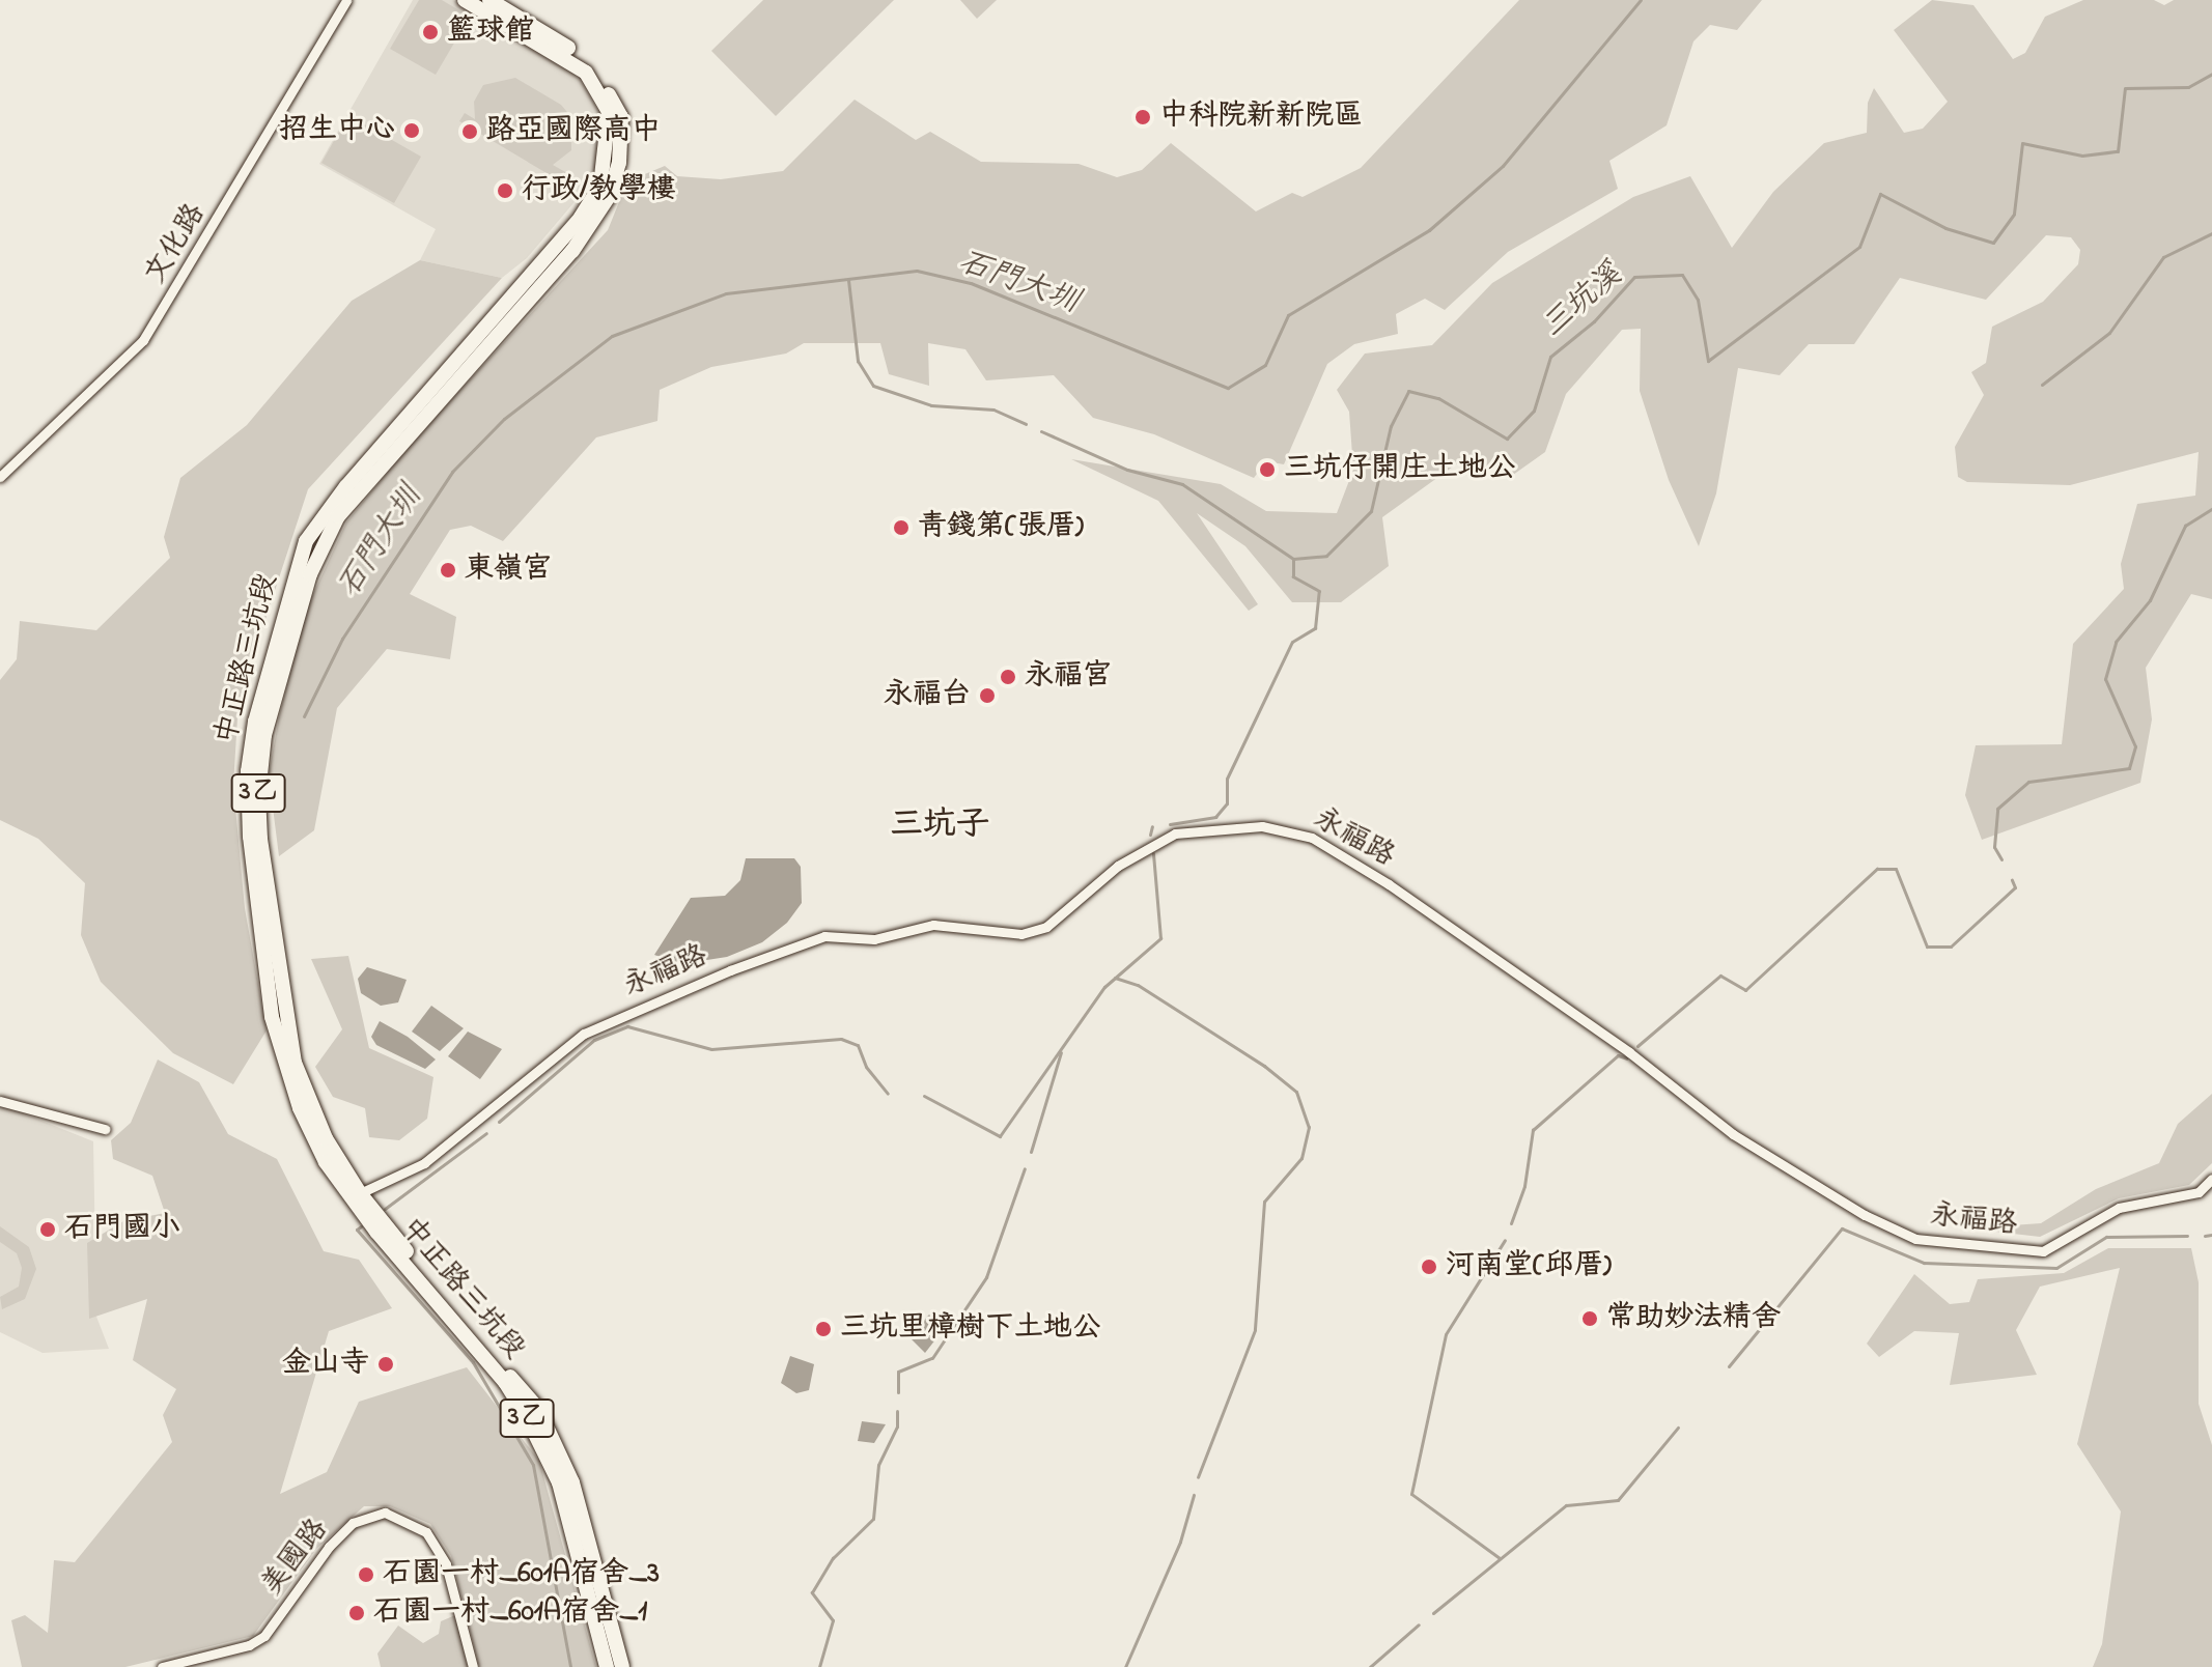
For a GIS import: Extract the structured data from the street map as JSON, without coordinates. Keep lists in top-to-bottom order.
{
  "streets": {
    "main road": ["中正路三坑段", "3乙"],
    "street": ["文化路", "永福路", "美國路"]
  },
  "crossings": [
    ["中正路三坑段", "永福路"]
  ],
  "districts": ["三坑子"],
  "water": ["石門大圳", "三坑溪"],
  "places": [
    "籃球館",
    "中科院新新院區",
    "招生中心",
    "路亞國際高中",
    "行政/教學樓",
    "三坑仔開庄土地公",
    "青錢第(張厝)",
    "東嶺宮",
    "永福宮",
    "永福台",
    "石門國小",
    "河南堂(邱厝)",
    "常助妙法精舍",
    "三坑里樟樹下土地公",
    "金山寺",
    "石園一村_601A宿舍_3",
    "石園一村_601A宿舍_1"
  ]
}
